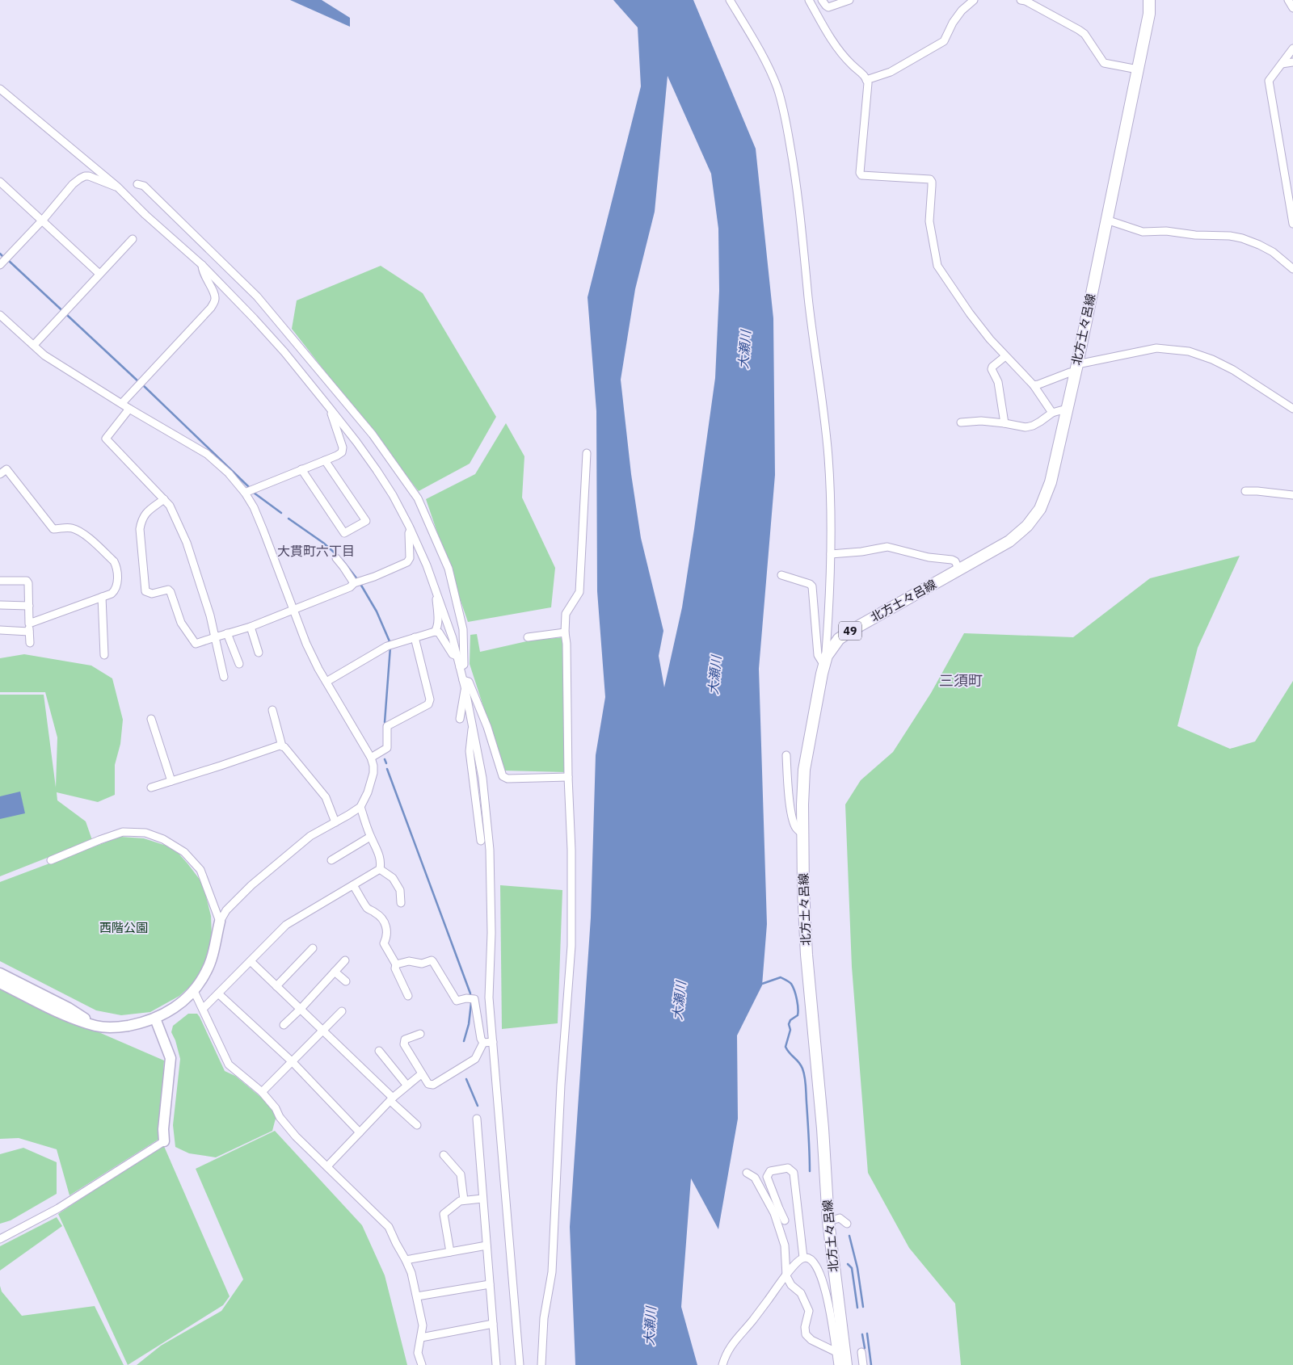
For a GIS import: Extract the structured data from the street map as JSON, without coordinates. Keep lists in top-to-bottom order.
{
  "streets": {
    "main road": ["北方土々呂線", "49"]
  },
  "districts": ["大貫町六丁目", "三須町"],
  "water": ["大瀬川"],
  "parks": ["西階公園"]
}
